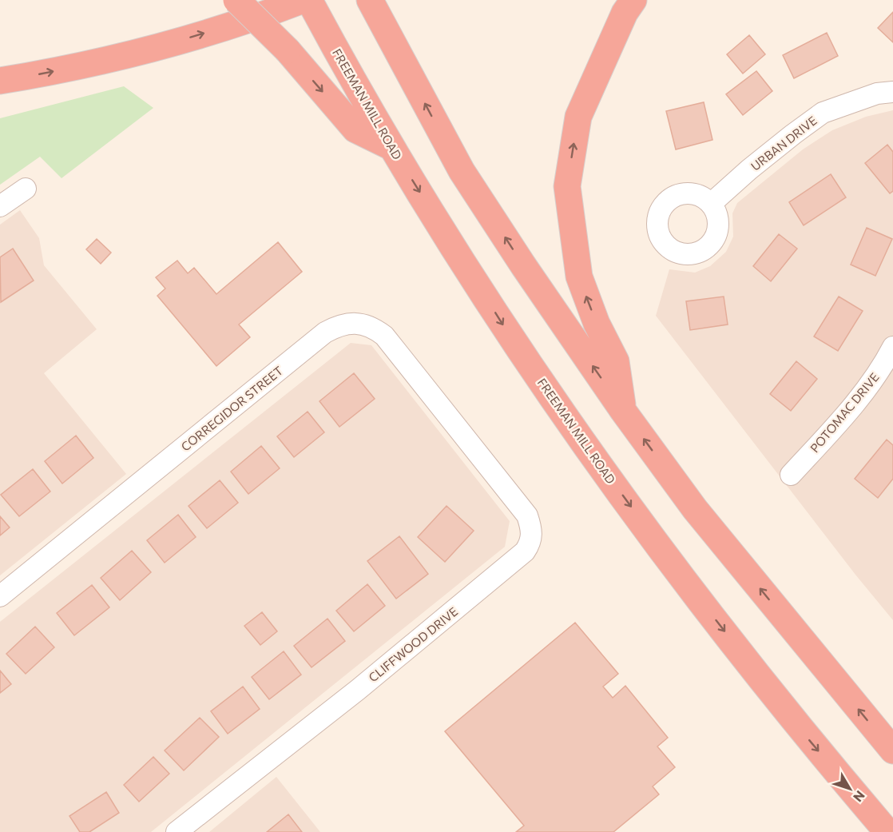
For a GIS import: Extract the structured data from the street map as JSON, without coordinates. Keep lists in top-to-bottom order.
{
  "streets": {
    "highway": ["FREEMAN MILL ROAD"],
    "street": [
      "URBAN DRIVE",
      "CORREGIDOR STREET",
      "POTOMAC DRIVE",
      "CLIFFWOOD DRIVE"
    ]
  },
  "crossings": [
    ["CORREGIDOR STREET", "CLIFFWOOD DRIVE"]
  ],
  "north": "bottom right"
}
